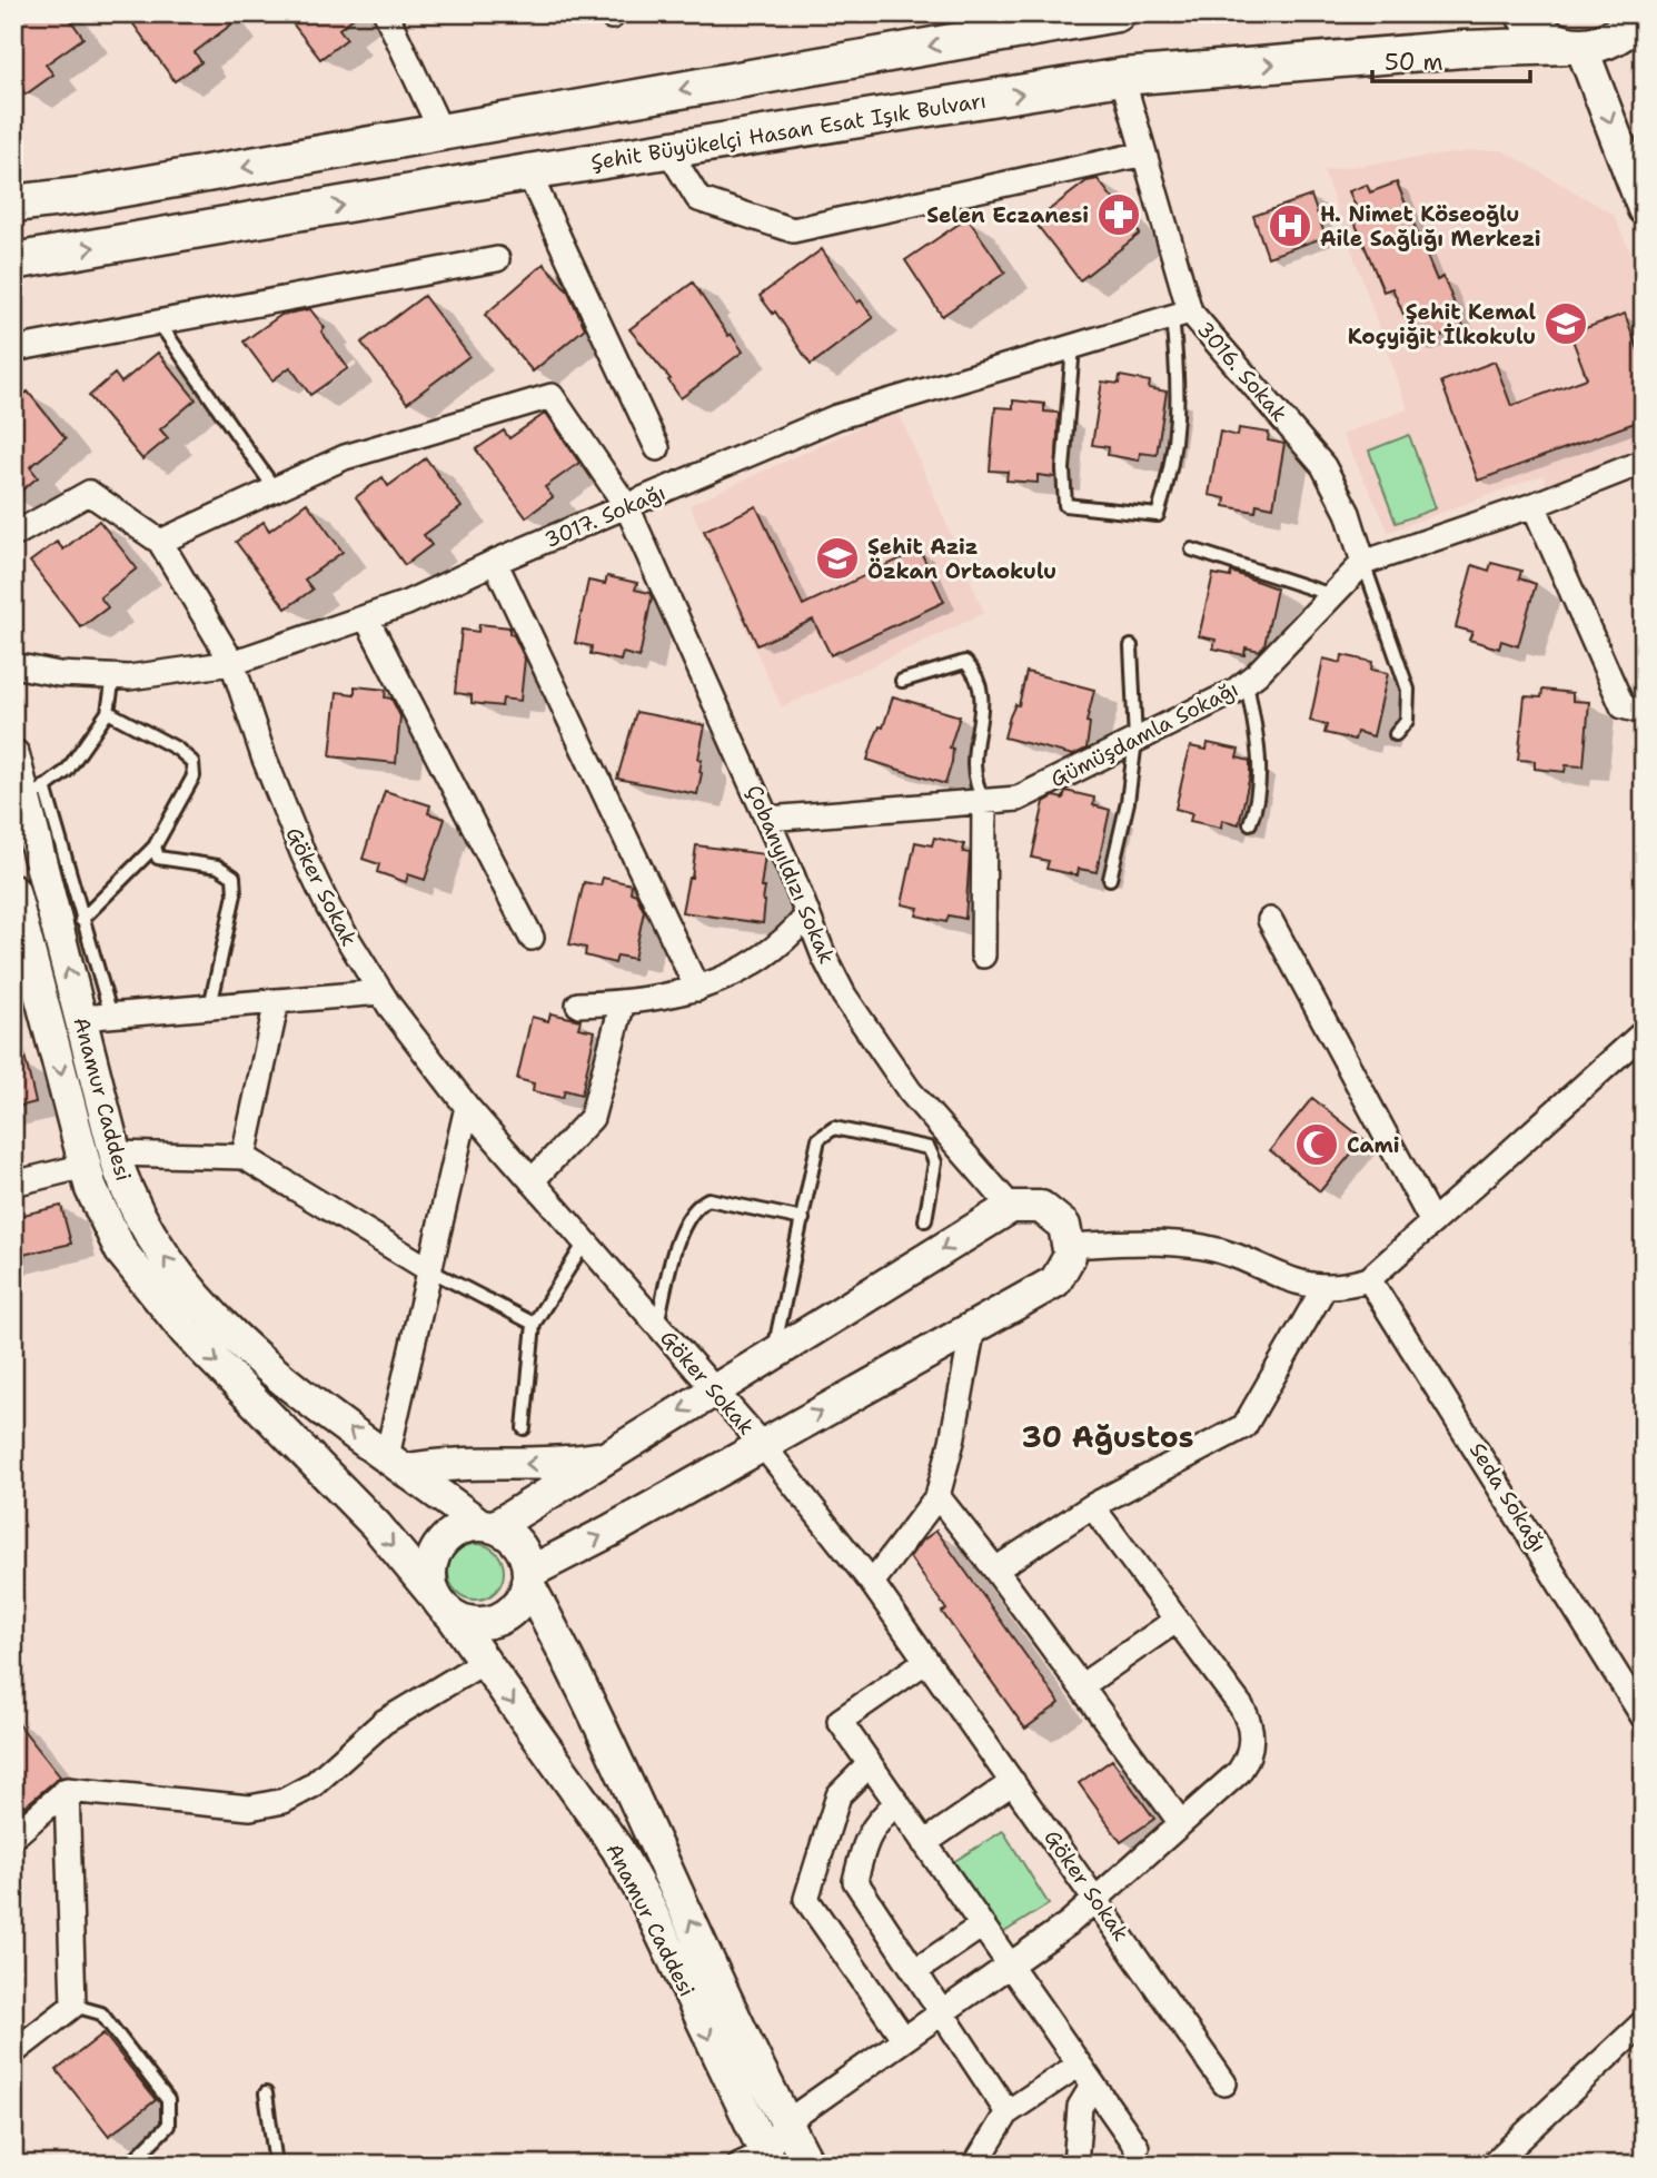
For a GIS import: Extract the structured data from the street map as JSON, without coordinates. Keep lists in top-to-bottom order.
{
  "streets": {
    "main road": ["Şehit Büyükelçi Hasan Esat Işık Bulvarı"],
    "street": [
      "3016. Sokak",
      "3017. Sokağı",
      "Gümüşdamla Sokağı",
      "Çobanyıldızı Sokak",
      "Göker Sokak",
      "Anamur Caddesi",
      "Seda Sokağı"
    ]
  },
  "crossings": [
    ["Şehit Büyükelçi Hasan Esat Işık Bulvarı", "3016. Sokak"],
    ["3016. Sokak", "3017. Sokağı"],
    ["3016. Sokak", "Gümüşdamla Sokağı"],
    ["3017. Sokağı", "Çobanyıldızı Sokak"],
    ["3017. Sokağı", "Göker Sokak"],
    ["Gümüşdamla Sokağı", "Çobanyıldızı Sokak"]
  ],
  "districts": ["30 Ağustos"],
  "places": {
    "pharmacy": ["Selen Eczanesi"],
    "hospital": ["H. Nimet Köseoğlu Aile Sağlığı Merkezi"],
    "school or university": ["Şehit Kemal Koçyiğit İlkokulu", "Şehit Aziz Özkan Ortaokulu"],
    "mosque": ["Cami"]
  },
  "scale_bar": "50 m"
}
